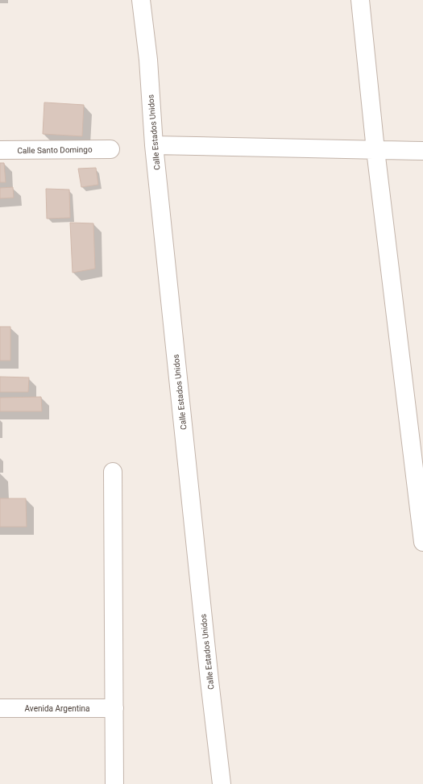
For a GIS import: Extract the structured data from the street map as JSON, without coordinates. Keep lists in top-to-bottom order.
{
  "streets": {
    "street": ["Calle Estados Unidos", "Calle Santo Domingo", "Avenida Argentina"]
  }
}
